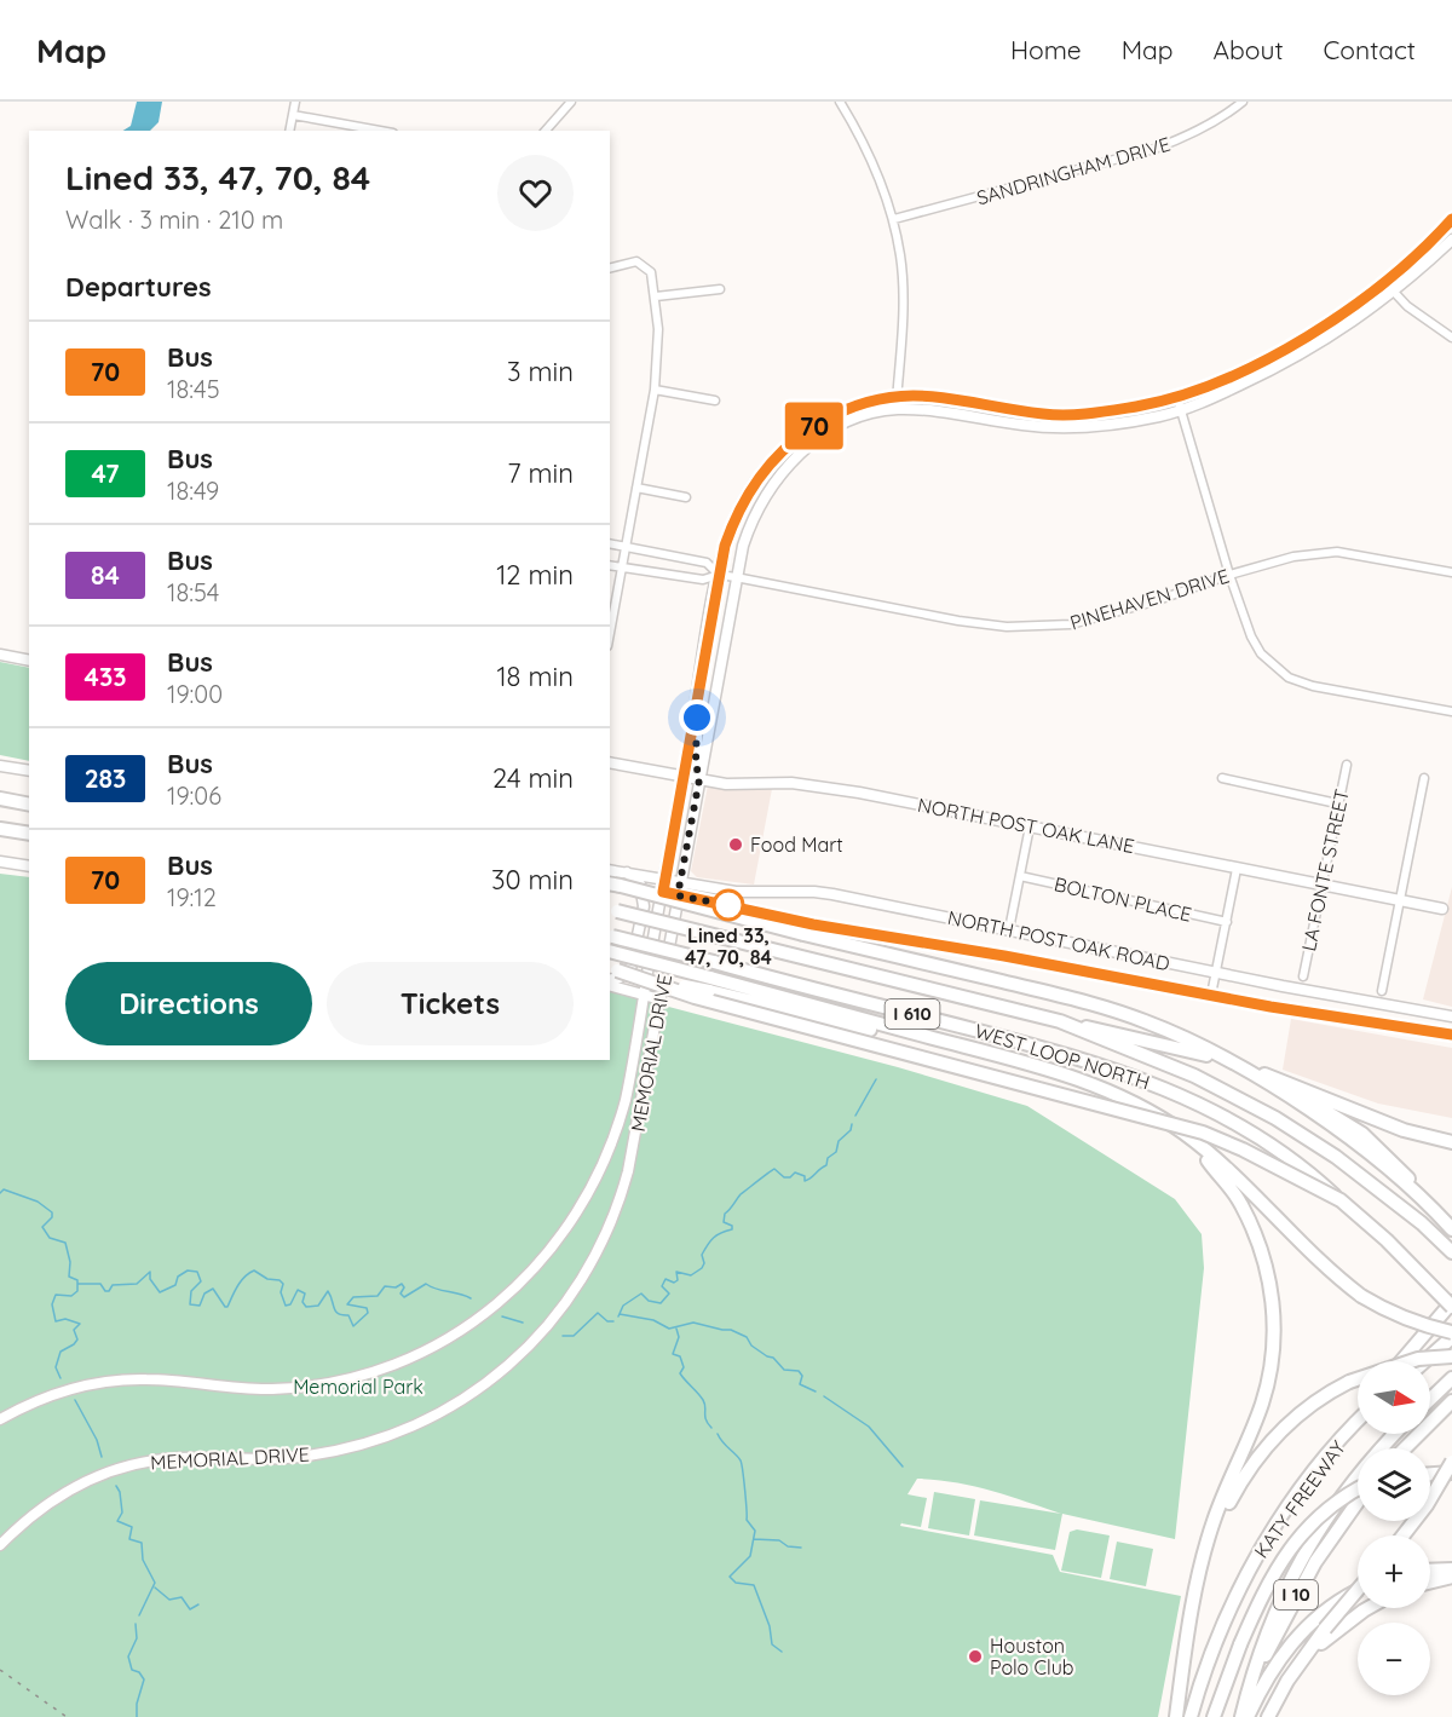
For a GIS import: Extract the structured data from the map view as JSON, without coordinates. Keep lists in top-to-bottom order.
{
  "streets": {
    "highway": [
      "I 610",
      "WEST LOOP NORTH",
      "KATY FREEWAY",
      "I 10"
    ],
    "main road": ["NORTH POST OAK LANE", "NORTH POST OAK ROAD", "MEMORIAL DRIVE"],
    "street": [
      "SANDRINGHAM DRIVE",
      "PINEHAVEN DRIVE",
      "LA FONTE STREET",
      "BOLTON PLACE"
    ]
  },
  "crossings": [
    ["PINEHAVEN DRIVE", "MEMORIAL DRIVE"],
    ["NORTH POST OAK LANE", "LA FONTE STREET"],
    ["NORTH POST OAK LANE", "MEMORIAL DRIVE"],
    ["NORTH POST OAK ROAD", "MEMORIAL DRIVE"]
  ],
  "parks": ["Memorial Park"],
  "places": ["Food Mart", "Lined 33, 47, 70, 84", "Houston Polo Club"],
  "lines": ["bus line 70"],
  "north": "right",
  "page": {
    "header": "Map",
    "nav": [
      "Home",
      "Map",
      "About",
      "Contact"
    ],
    "on_map": "70",
    "heading": [
      ["Lined 33, 47, 70, 84", "Walk · 3 min · 210 m"],
      "Departures"
    ],
    "list": [
      {
        "mark": "70",
        "name": "Bus",
        "note": "18:45",
        "value": "3 min"
      },
      {
        "mark": "47",
        "name": "Bus",
        "note": "18:49",
        "value": "7 min"
      },
      {
        "mark": "84",
        "name": "Bus",
        "note": "18:54",
        "value": "12 min"
      },
      {
        "mark": "433",
        "name": "Bus",
        "note": "19:00",
        "value": "18 min"
      },
      {
        "mark": "283",
        "name": "Bus",
        "note": "19:06",
        "value": "24 min"
      },
      {
        "mark": "70",
        "name": "Bus",
        "note": "19:12",
        "value": "30 min"
      }
    ],
    "buttons": ["Directions", "Tickets"],
    "map_buttons": ["+", "−"]
  }
}
